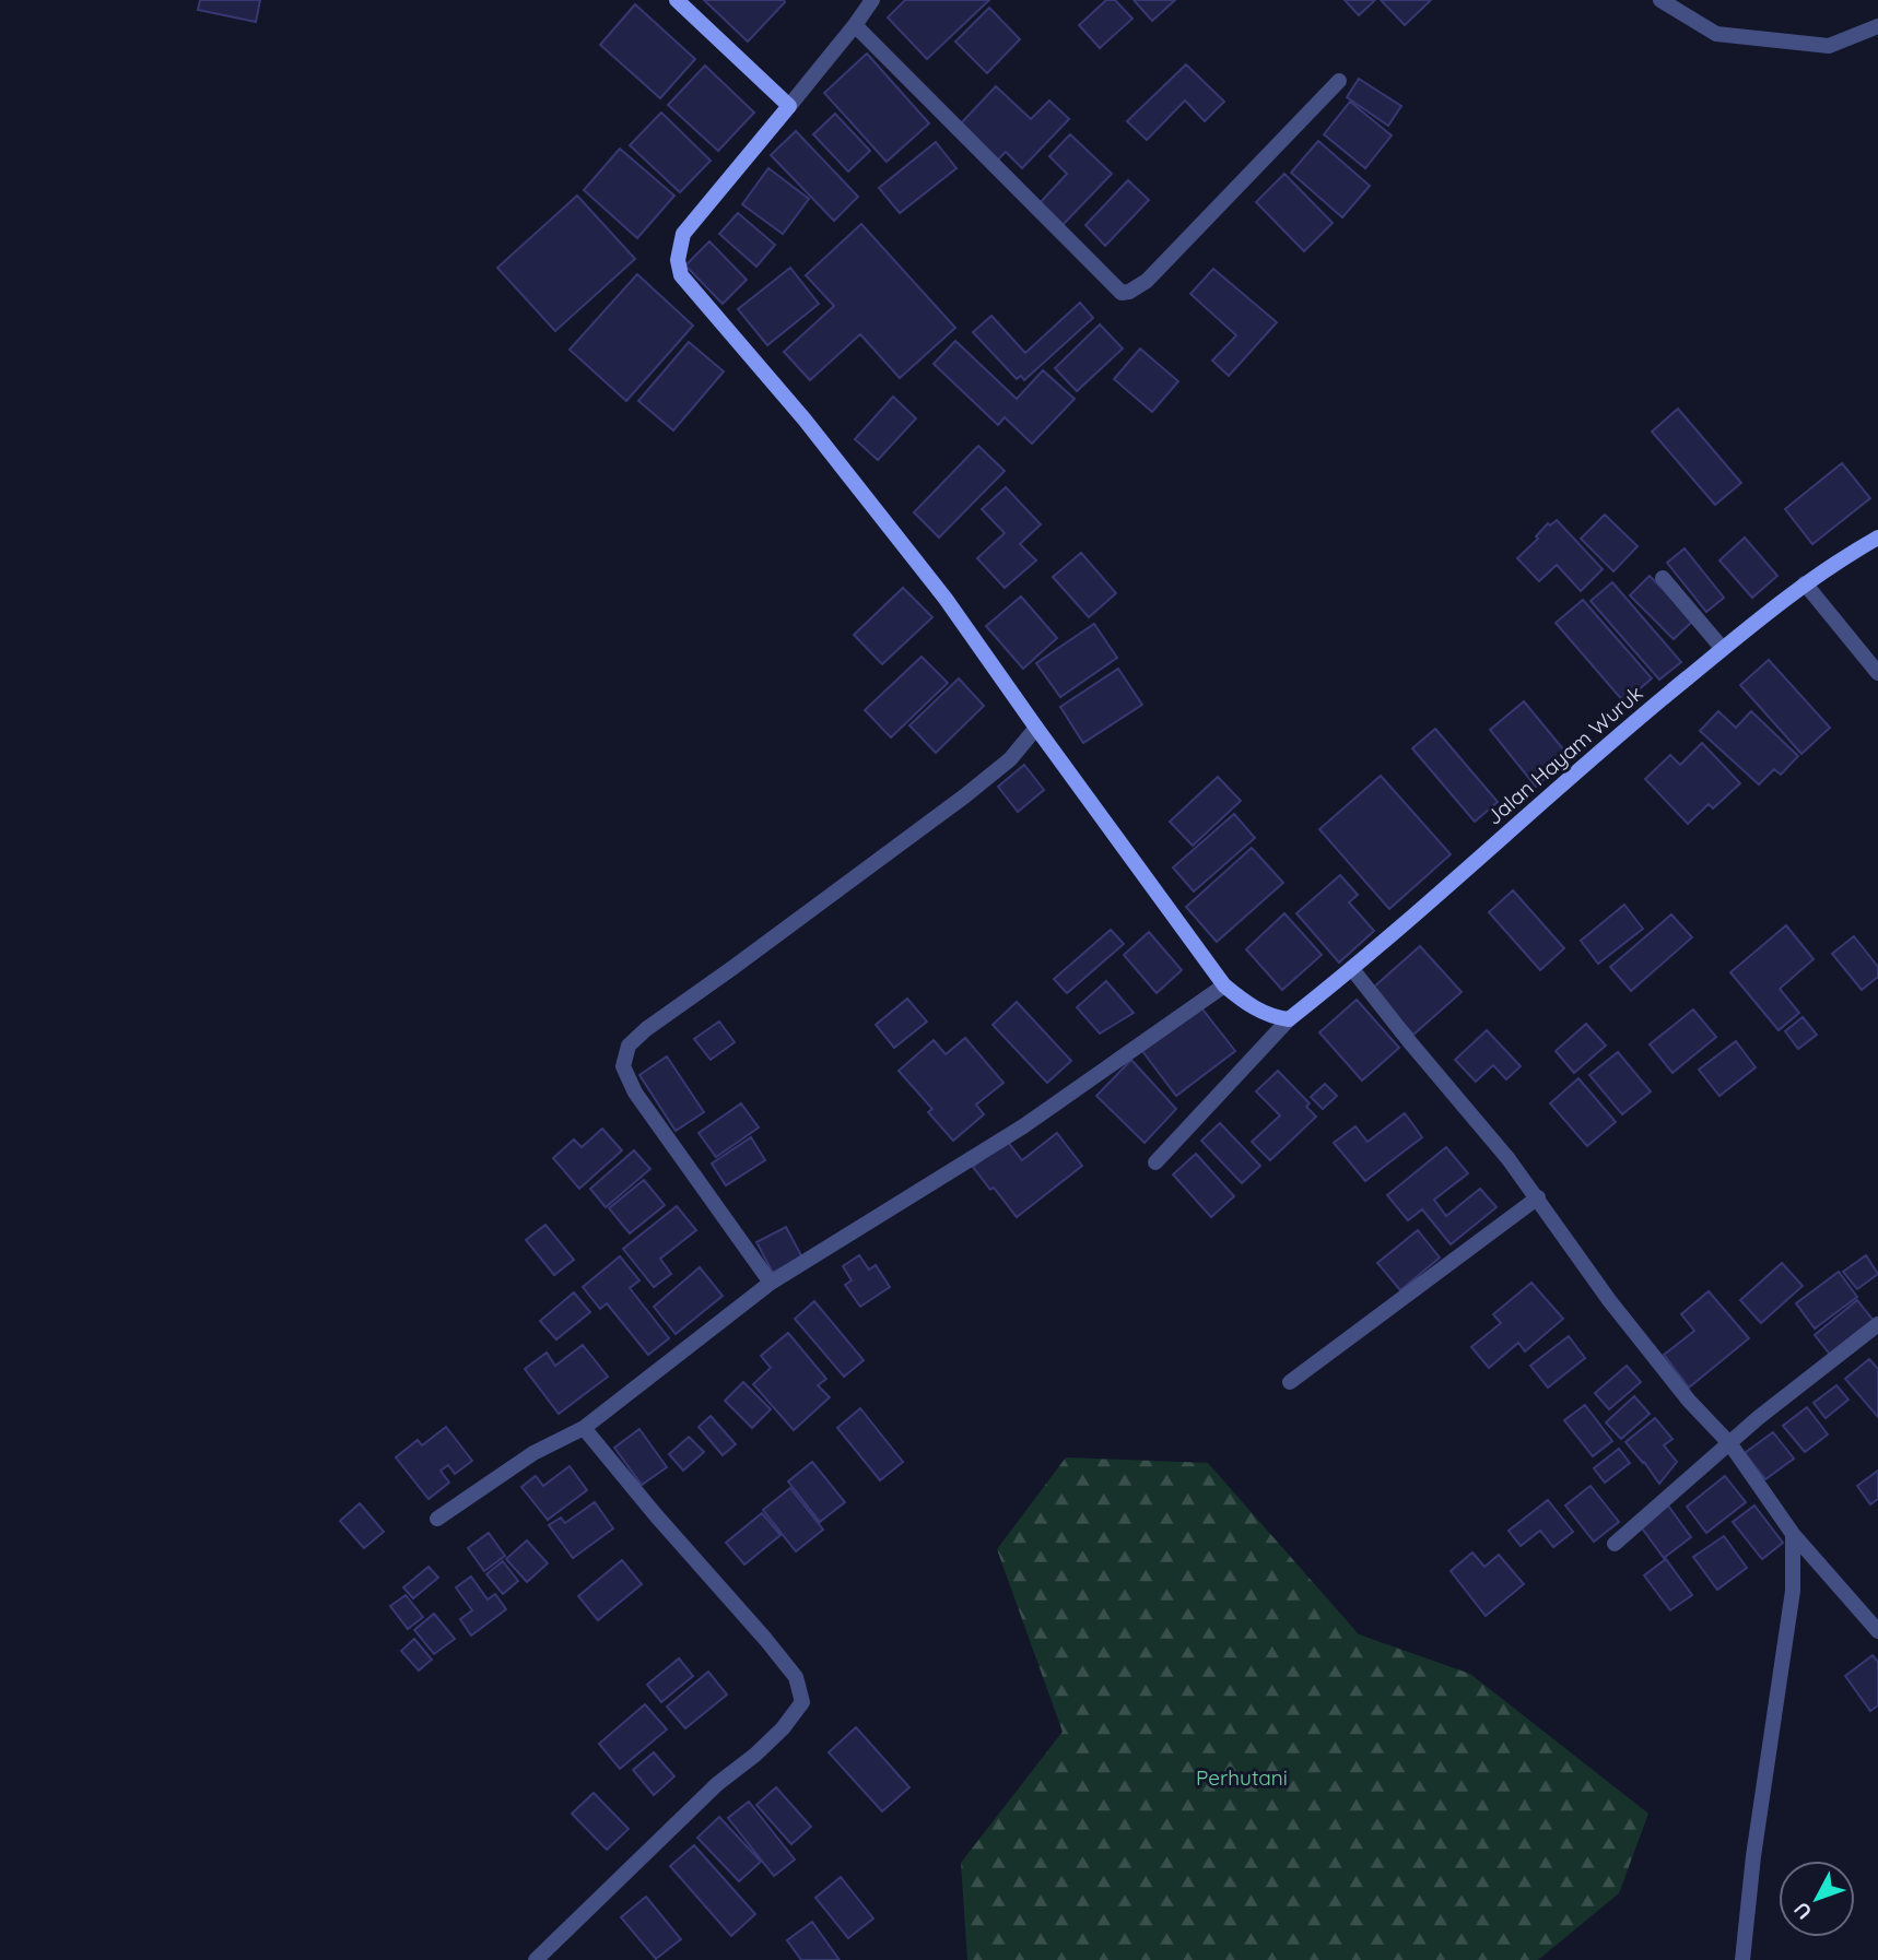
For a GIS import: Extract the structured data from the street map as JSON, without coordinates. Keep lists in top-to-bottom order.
{
  "streets": {
    "street": ["Jalan Hayam Wuruk"]
  },
  "parks": ["Perhutani"],
  "north": "bottom left"
}
